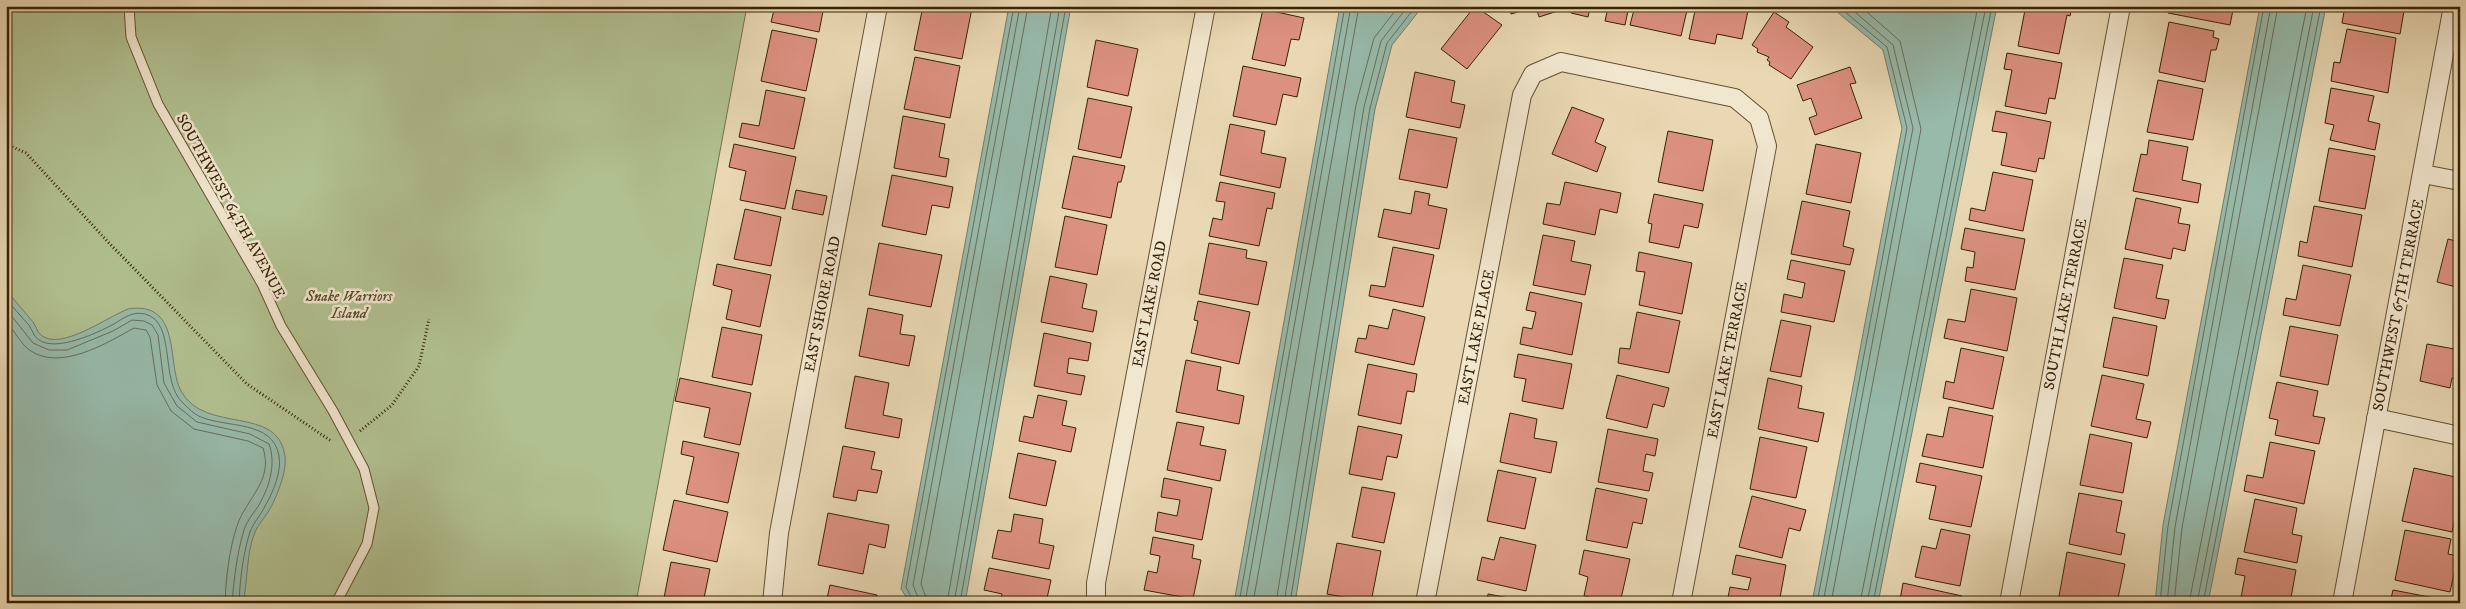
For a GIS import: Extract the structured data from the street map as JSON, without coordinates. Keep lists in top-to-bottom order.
{
  "streets": {
    "street": [
      "EAST SHORE ROAD",
      "EAST LAKE ROAD",
      "SOUTH LAKE TERRACE",
      "SOUTHWEST 67TH TERRACE",
      "EAST LAKE PLACE",
      "EAST LAKE TERRACE"
    ],
    "lane": ["SOUTHWEST 64TH AVENUE"]
  },
  "crossings": [
    ["EAST LAKE PLACE", "EAST LAKE TERRACE"]
  ],
  "parks": ["Snake Warriors Island"]
}
